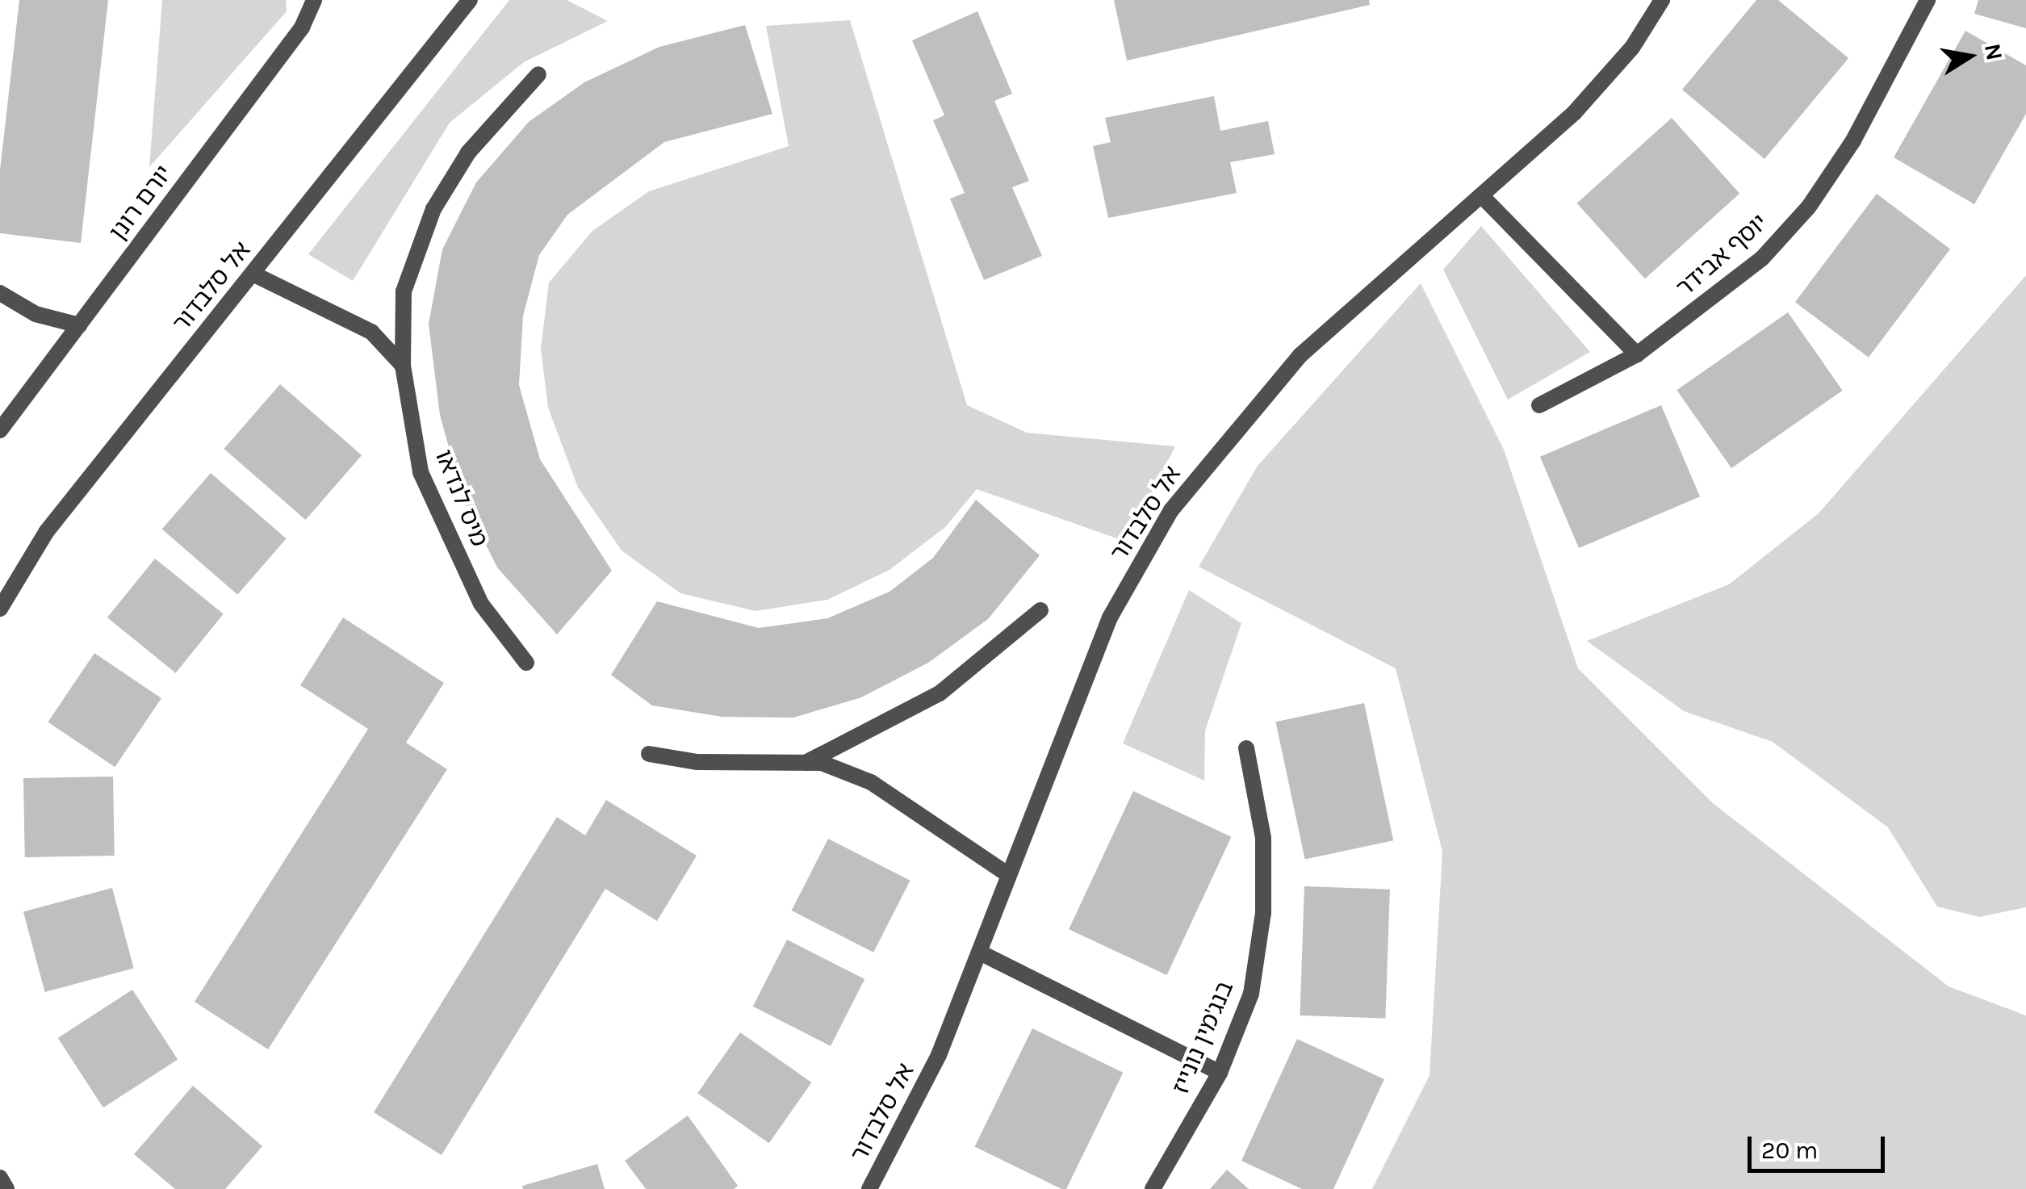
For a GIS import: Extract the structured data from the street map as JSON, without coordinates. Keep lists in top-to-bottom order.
{
  "streets": {
    "street": [
      "יורם רונן",
      "יוסף אבידר",
      "אל סלבדור",
      "מיס לנדאו",
      "בנג'מין נונייז"
    ]
  },
  "scale_bar": "20 m",
  "north": "right"
}
